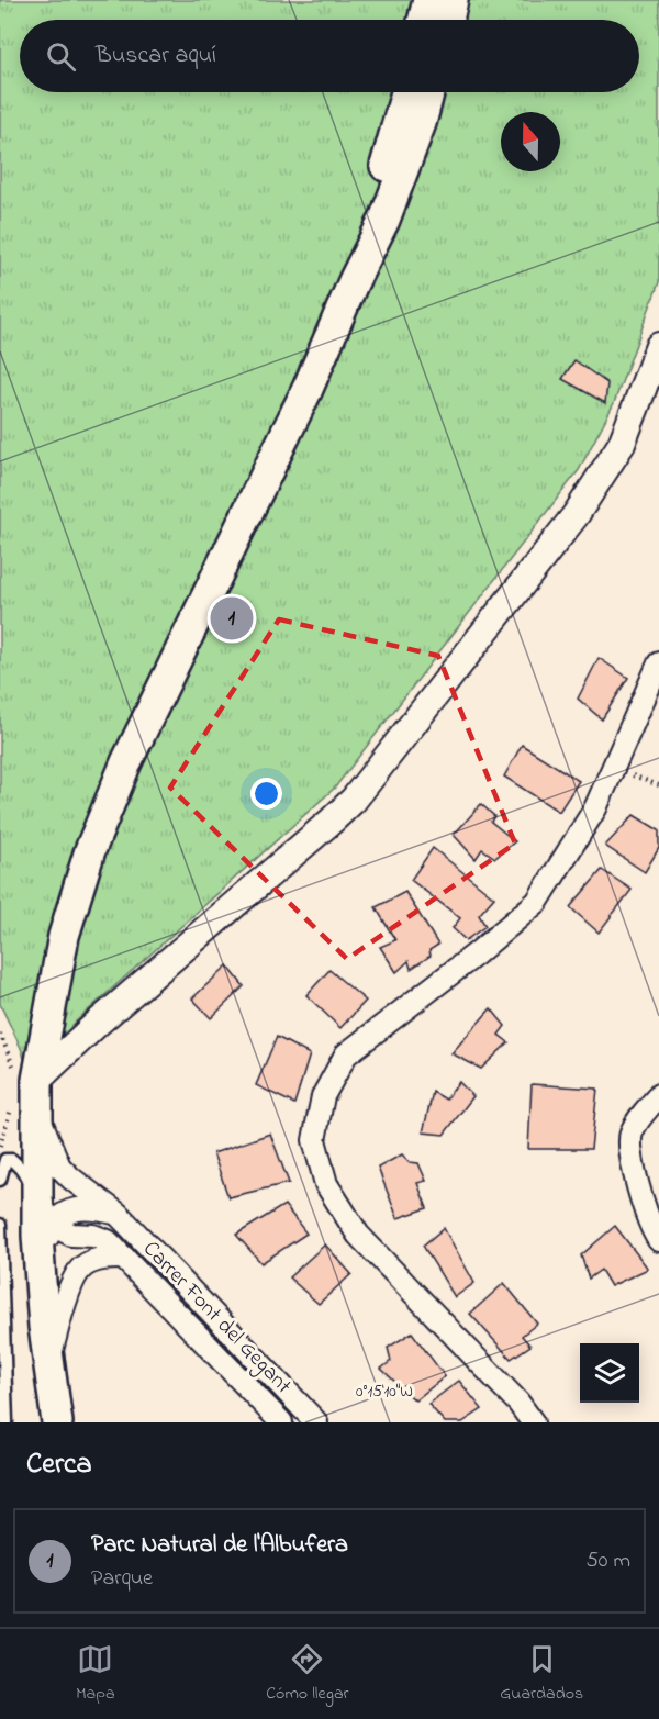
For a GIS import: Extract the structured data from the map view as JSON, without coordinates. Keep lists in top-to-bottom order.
{
  "streets": {
    "street": ["Carrer Font del Gegant"]
  },
  "north": "top",
  "page": {
    "search": "Buscar aquí",
    "pins": "1",
    "heading": "Cerca",
    "list": [
      {
        "mark": "1",
        "name": "Parc Natural de l'Albufera",
        "note": "Parque",
        "value": "50 m"
      }
    ],
    "nav": ["Mapa", "Cómo llegar", "Guardados"]
  },
  "coordinates": ["0°15'10\"W"]
}
